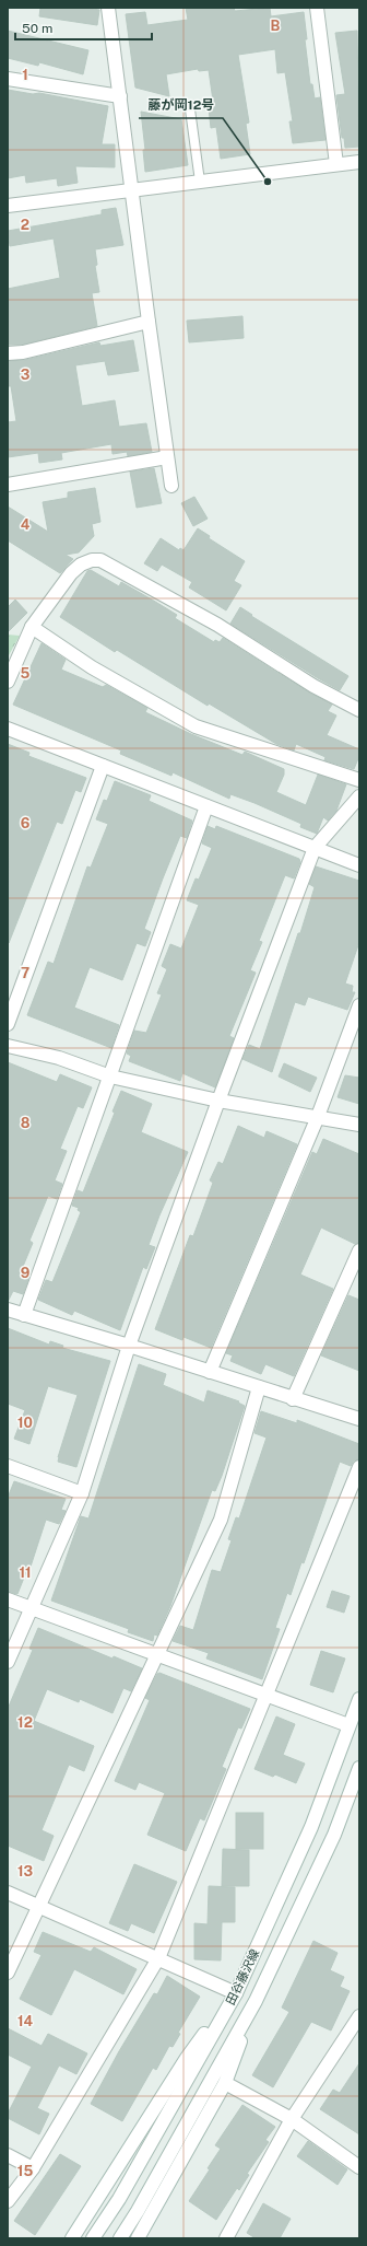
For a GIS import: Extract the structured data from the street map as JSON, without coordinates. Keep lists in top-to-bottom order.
{
  "streets": {
    "street": ["田谷藤沢線"]
  },
  "places": ["藤が岡12号"],
  "scale_bar": "50 m",
  "grid": {
    "columns": ["B"],
    "rows": [
      "1",
      "2",
      "3",
      "4",
      "5",
      "6",
      "7",
      "8",
      "9",
      "10",
      "11",
      "12",
      "13",
      "14",
      "15"
    ]
  }
}
